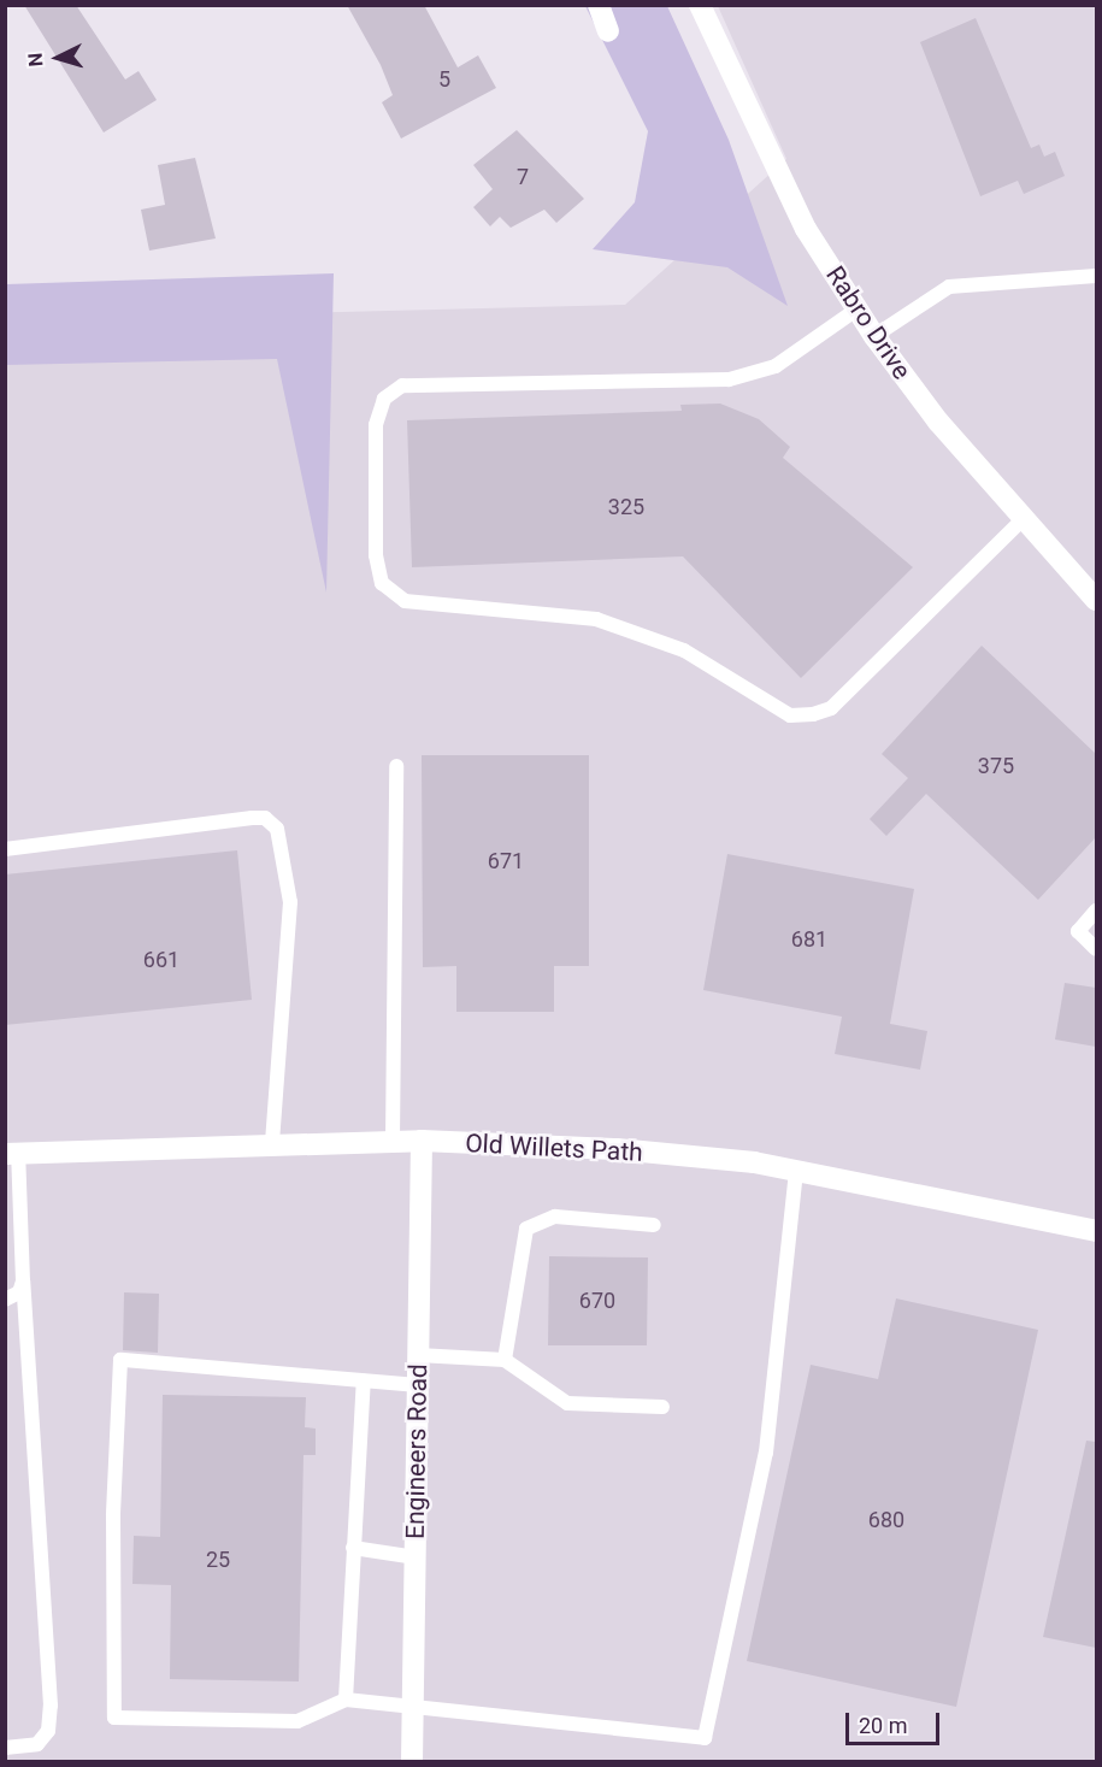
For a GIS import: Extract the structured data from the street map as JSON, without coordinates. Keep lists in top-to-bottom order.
{
  "streets": {
    "main road": ["Rabro Drive", "Old Willets Path", "Engineers Road"]
  },
  "crossings": [
    ["Old Willets Path", "Engineers Road"]
  ],
  "house_numbers": [
    "5",
    "7",
    "325",
    "375",
    "671",
    "681",
    "661",
    "670",
    "680",
    "25"
  ],
  "scale_bar": "20 m",
  "north": "left"
}
